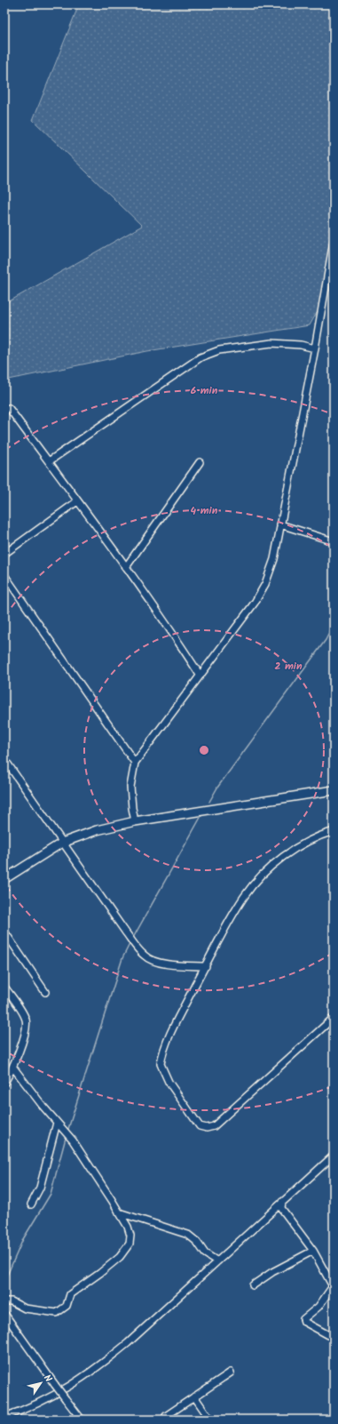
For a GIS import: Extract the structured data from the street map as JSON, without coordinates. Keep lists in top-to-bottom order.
{
  "north": "top right",
  "rings": ["6 min", "4 min", "2 min"]
}
